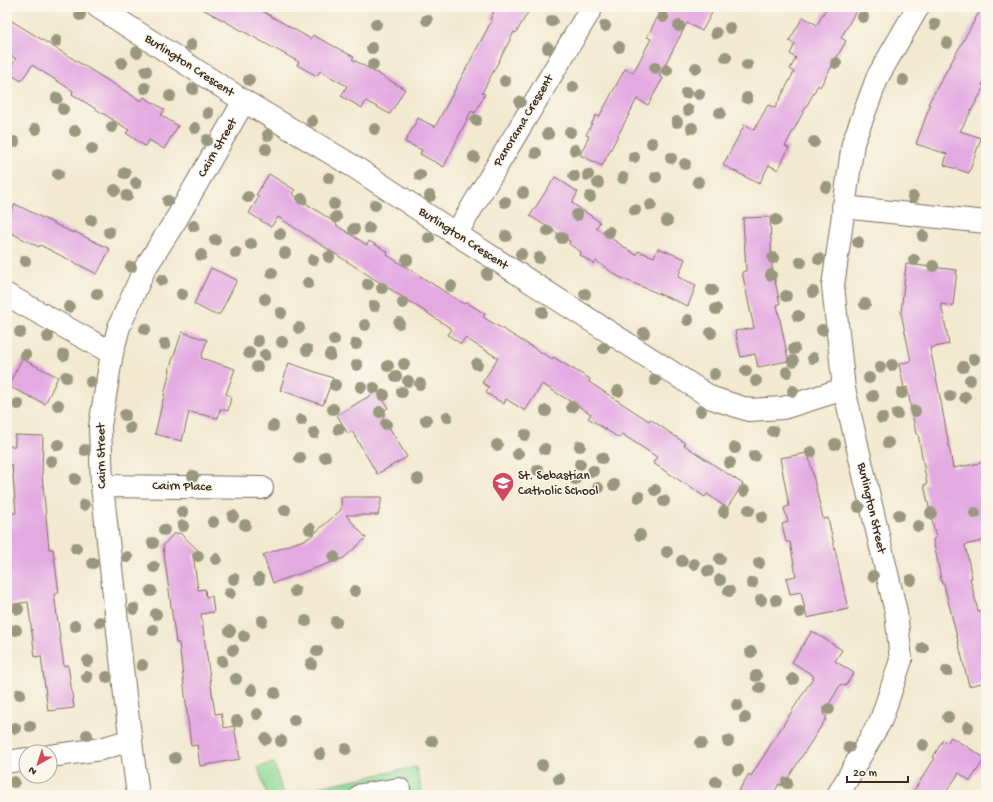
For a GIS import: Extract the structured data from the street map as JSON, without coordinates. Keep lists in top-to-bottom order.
{
  "streets": {
    "street": [
      "Burlington Crescent",
      "Panorama Crescent",
      "Cairn Street",
      "Cairn Place",
      "Burlington Street"
    ]
  },
  "crossings": [
    ["Burlington Crescent", "Panorama Crescent"],
    ["Burlington Crescent", "Cairn Street"],
    ["Burlington Crescent", "Burlington Street"],
    ["Cairn Street", "Cairn Place"]
  ],
  "places": {
    "school or university": ["St. Sebastian Catholic School"]
  },
  "scale_bar": "20 m",
  "north": "bottom left"
}
